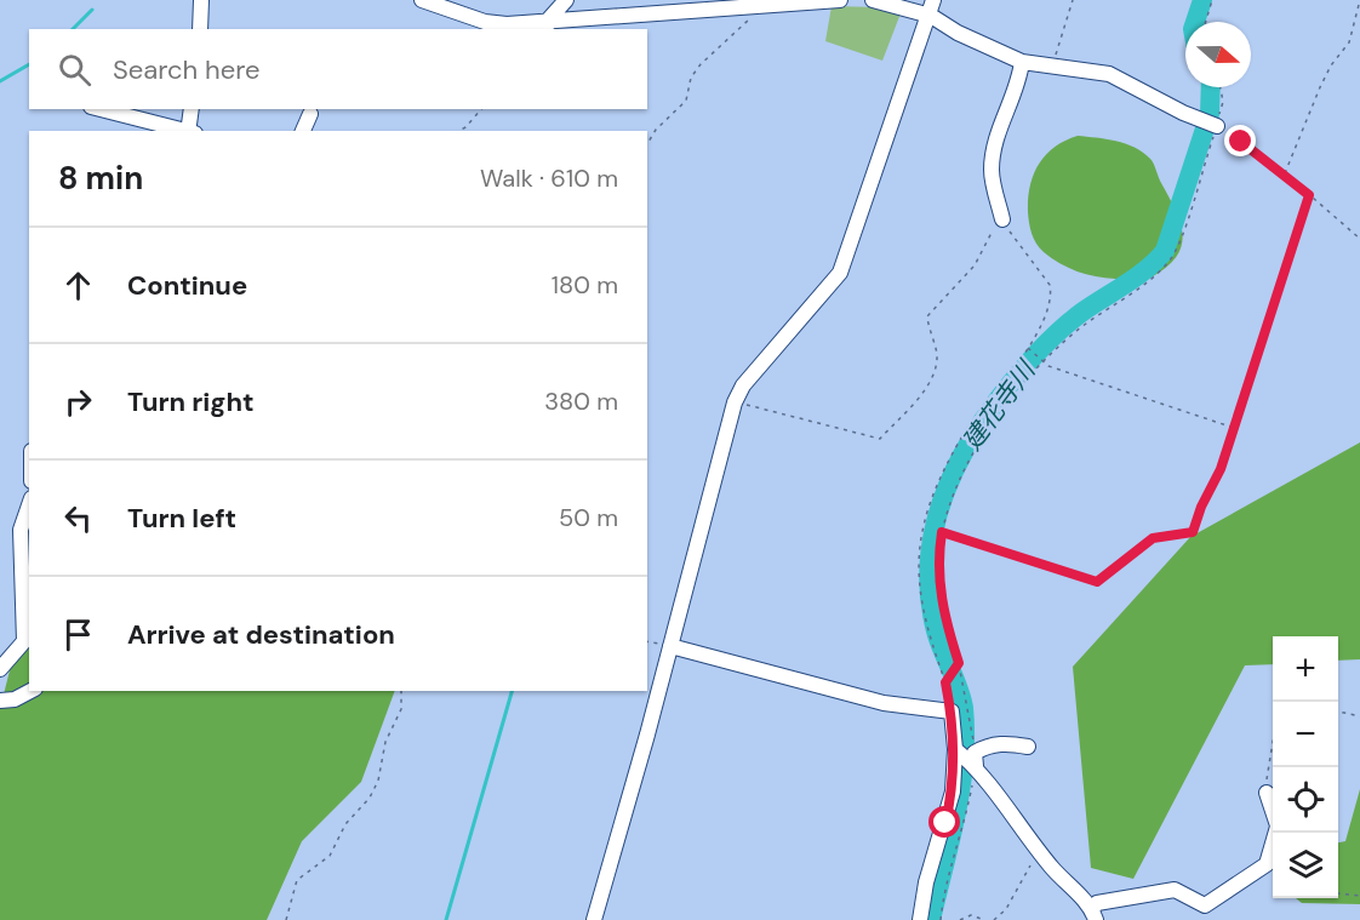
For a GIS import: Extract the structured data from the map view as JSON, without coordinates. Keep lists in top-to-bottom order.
{
  "water": ["建花寺川"],
  "north": "right",
  "page": {
    "search": "Search here",
    "heading": ["8 min", "Walk · 610 m"],
    "list": [
      ["Continue", "180 m"],
      ["Turn right", "380 m"],
      ["Turn left", "50 m"],
      "Arrive at destination"
    ],
    "map_buttons": ["+", "−"]
  }
}
